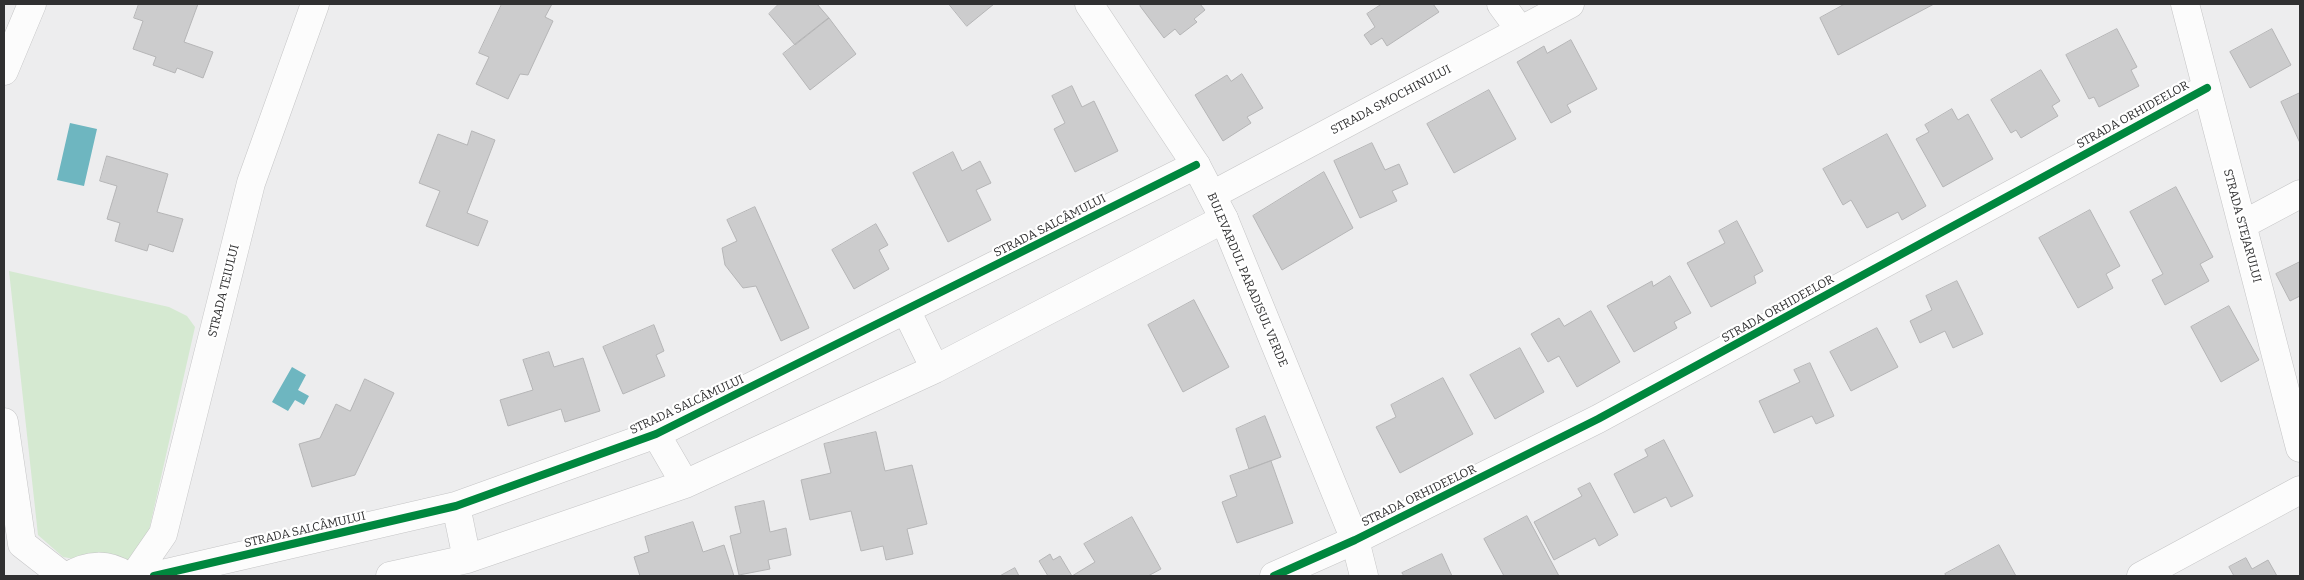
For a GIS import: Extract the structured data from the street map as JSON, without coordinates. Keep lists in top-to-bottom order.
{
  "streets": {
    "street": [
      "STRADA SMOCHINULUI",
      "STRADA ORHIDEELOR",
      "STRADA SALCÂMULUI",
      "STRADA STEJARULUI",
      "BULEVARDUL PARADISUL VERDE",
      "STRADA TEIULUI"
    ]
  },
  "crossings": [
    ["STRADA SMOCHINULUI", "BULEVARDUL PARADISUL VERDE"],
    ["STRADA ORHIDEELOR", "STRADA STEJARULUI"],
    ["STRADA ORHIDEELOR", "BULEVARDUL PARADISUL VERDE"],
    ["STRADA SALCÂMULUI", "BULEVARDUL PARADISUL VERDE"]
  ]
}
